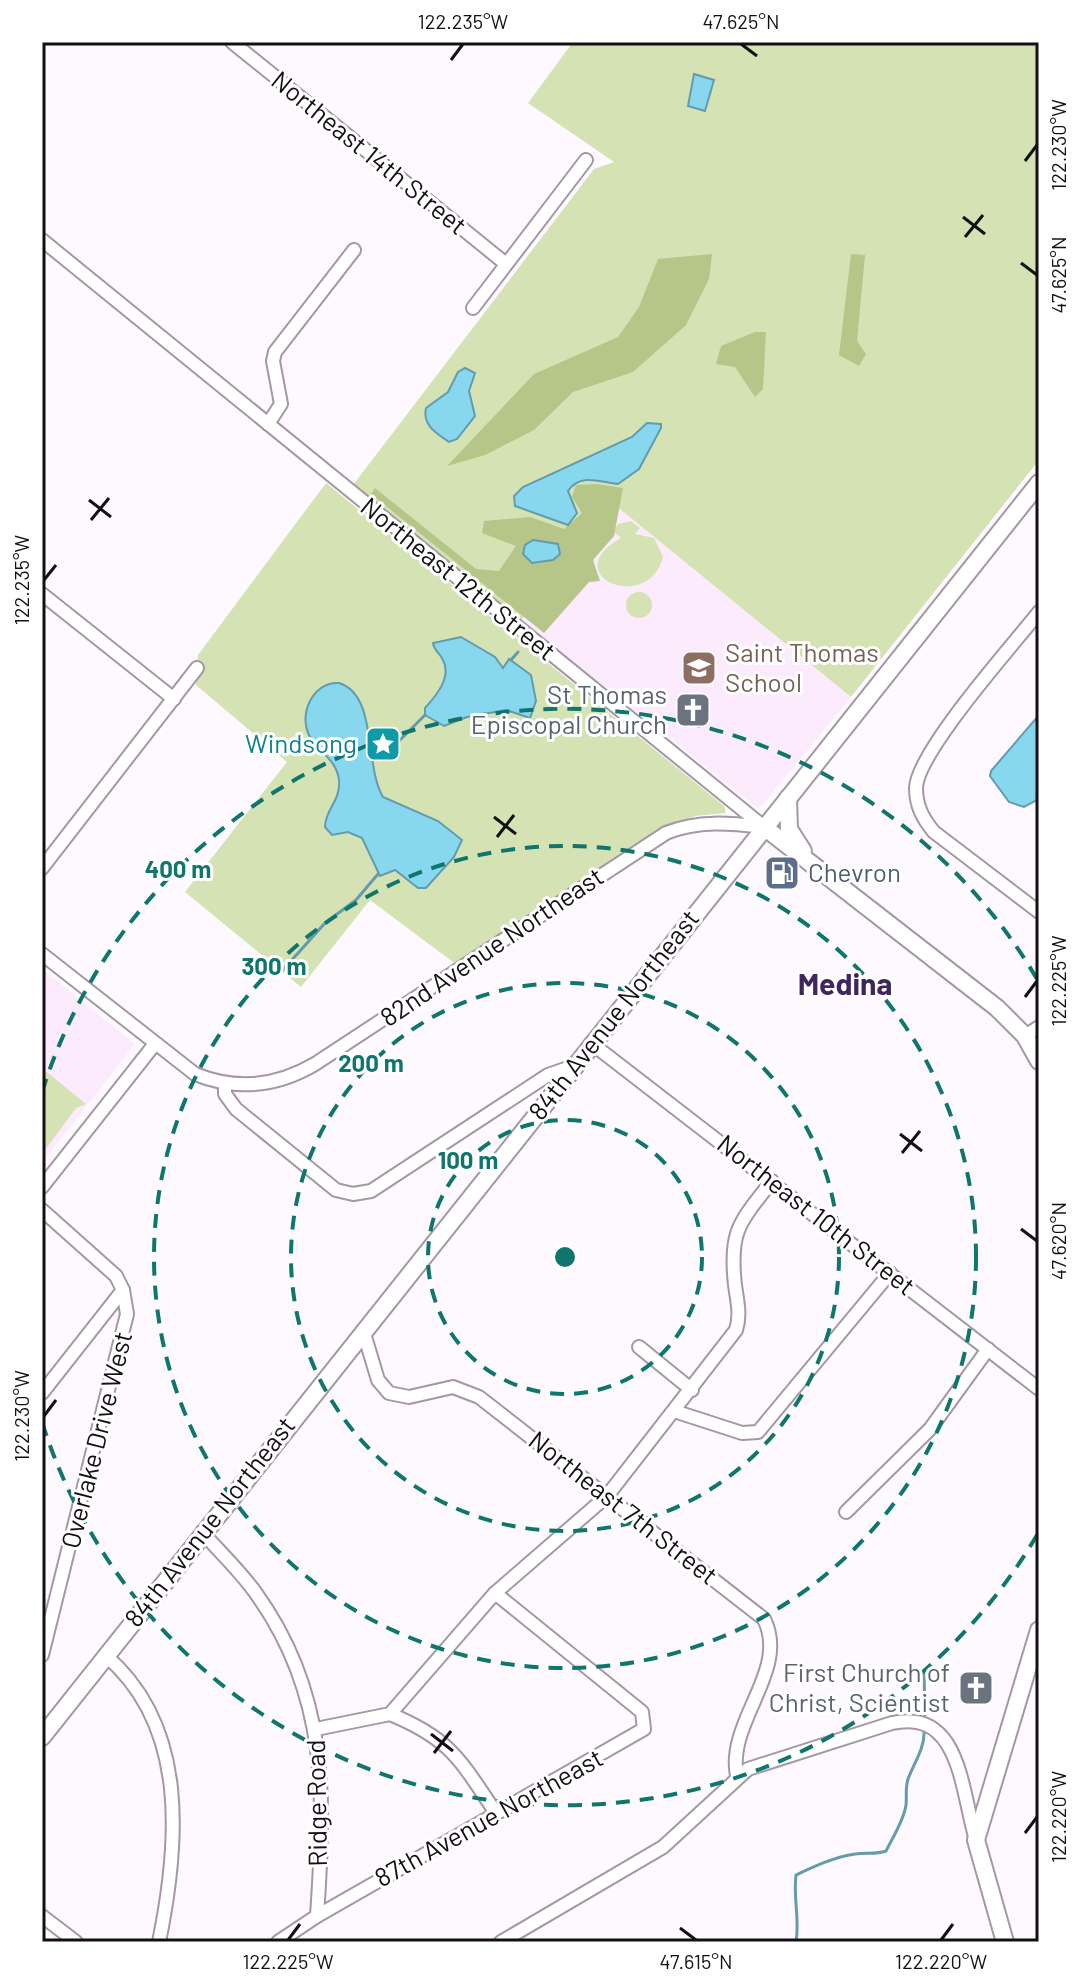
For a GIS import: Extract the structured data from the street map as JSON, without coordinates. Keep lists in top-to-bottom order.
{
  "streets": {
    "main road": ["Northeast 12th Street", "84th Avenue Northeast"],
    "street": [
      "Northeast 14th Street",
      "82nd Avenue Northeast",
      "Northeast 10th Street",
      "Overlake Drive West",
      "Northeast 7th Street",
      "Ridge Road",
      "87th Avenue Northeast"
    ]
  },
  "crossings": [
    ["Northeast 12th Street", "82nd Avenue Northeast"],
    ["Northeast 12th Street", "84th Avenue Northeast"],
    ["82nd Avenue Northeast", "84th Avenue Northeast"],
    ["84th Avenue Northeast", "Northeast 10th Street"],
    ["84th Avenue Northeast", "Northeast 7th Street"],
    ["84th Avenue Northeast", "Ridge Road"],
    ["Ridge Road", "87th Avenue Northeast"]
  ],
  "districts": ["Medina"],
  "places": {
    "school or university": ["Saint Thomas School"],
    "church": ["St Thomas Episcopal Church", "First Church of Christ, Scientist"],
    "place": ["Windsong"],
    "fuel station": ["Chevron"]
  },
  "coordinates": [
    "122.235°W",
    "47.625°N",
    "122.230°W",
    "122.225°W",
    "47.620°N",
    "122.220°W",
    "47.615°N"
  ],
  "rings": [
    "400 m",
    "300 m",
    "200 m",
    "100 m"
  ]
}
